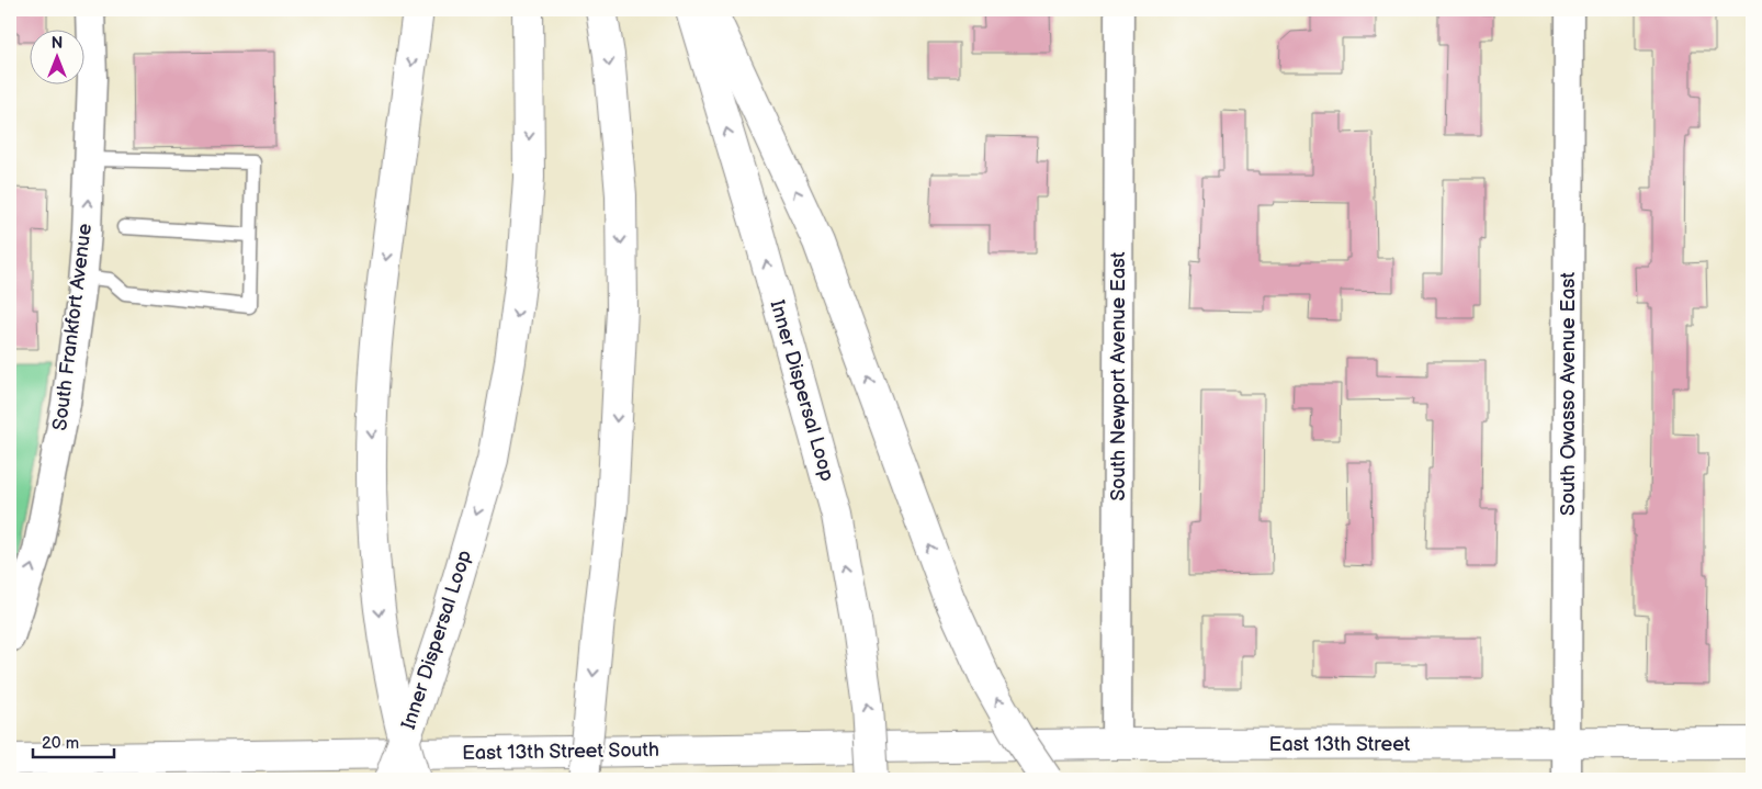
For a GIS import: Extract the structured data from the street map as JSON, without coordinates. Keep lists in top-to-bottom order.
{
  "streets": {
    "main road": ["Inner Dispersal Loop", "East 13th Street", "East 13th Street South"],
    "street": ["South Frankfort Avenue", "South Newport Avenue East", "South Owasso Avenue East"]
  },
  "crossings": [
    ["South Newport Avenue East", "East 13th Street"],
    ["South Newport Avenue East", "East 13th Street South"],
    ["South Owasso Avenue East", "East 13th Street"],
    ["East 13th Street", "East 13th Street South"]
  ],
  "one_way": ["South Frankfort Avenue"],
  "scale_bar": "20 m",
  "north": "top"
}
